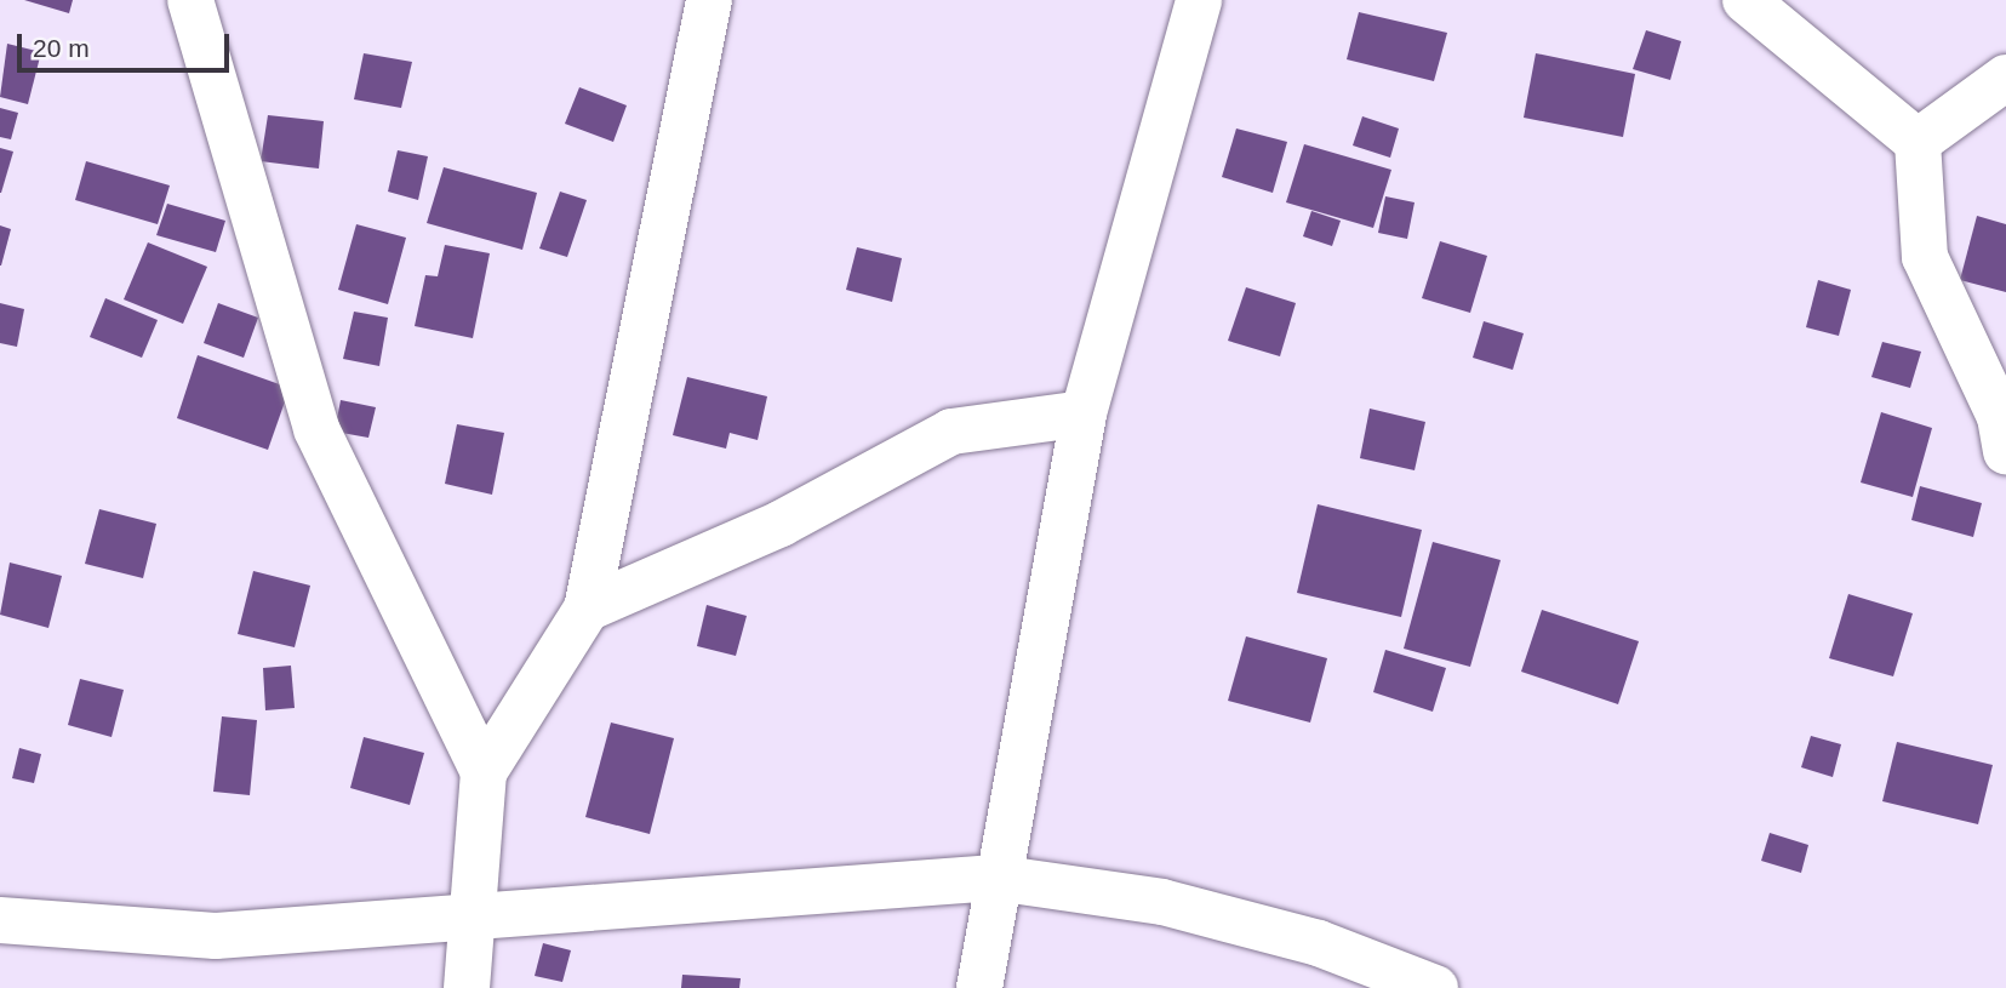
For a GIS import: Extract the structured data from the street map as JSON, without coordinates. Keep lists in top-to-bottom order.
{
  "scale_bar": "20 m"
}
